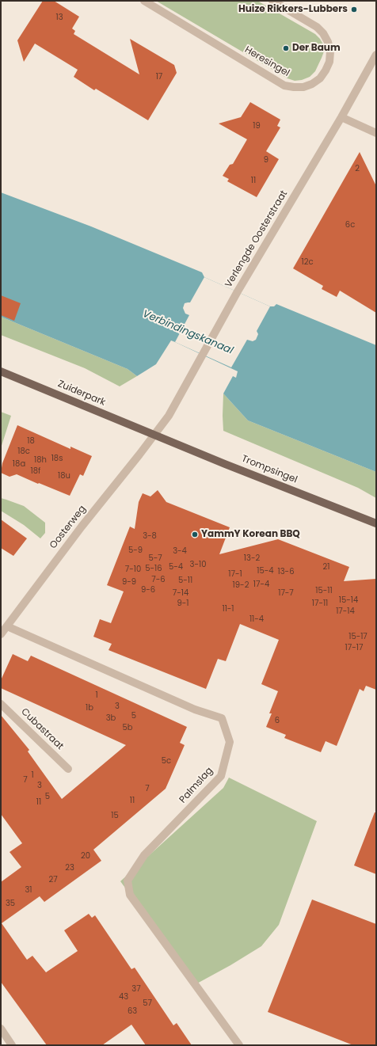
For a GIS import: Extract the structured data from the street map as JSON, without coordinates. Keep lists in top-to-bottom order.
{
  "streets": {
    "main road": ["Zuiderpark", "Trompsingel"],
    "street": [
      "Heresingel",
      "Verlengde Oosterstraat",
      "Oosterweg",
      "Cubastraat",
      "Palmslag"
    ]
  },
  "crossings": [
    ["Verlengde Oosterstraat", "Zuiderpark"],
    ["Verlengde Oosterstraat", "Trompsingel"],
    ["Verlengde Oosterstraat", "Oosterweg"],
    ["Zuiderpark", "Trompsingel"],
    ["Zuiderpark", "Oosterweg"],
    ["Trompsingel", "Oosterweg"],
    ["Oosterweg", "Palmslag"]
  ],
  "water": ["Verbindingskanaal"],
  "places": ["Huize Rikkers-Lubbers", "Der Baum", "YammY Korean BBQ"],
  "house_numbers": [
    "13",
    "17",
    "19",
    "9",
    "2",
    "11",
    "6c",
    "12c",
    "18",
    "18c",
    "18s",
    "18h",
    "18a",
    "18f",
    "18u",
    "3-8",
    "5-9",
    "3-4",
    "5-7",
    "13-2",
    "3-10",
    "5-4",
    "21",
    "5-16",
    "7-10",
    "15-4",
    "13-6",
    "17-1",
    "7-6",
    "5-11",
    "9-9",
    "17-4",
    "19-2",
    "9-6",
    "15-11",
    "7-14",
    "17-7",
    "15-14",
    "9-1",
    "17-11",
    "11-1",
    "17-14",
    "11-4",
    "15-17",
    "17-17",
    "1",
    "3",
    "1b",
    "5",
    "3b",
    "6",
    "5b",
    "5c",
    "1",
    "7",
    "3",
    "7",
    "5",
    "11",
    "11",
    "15",
    "20",
    "23",
    "27",
    "31",
    "35",
    "37",
    "43",
    "57",
    "63"
  ]
}
